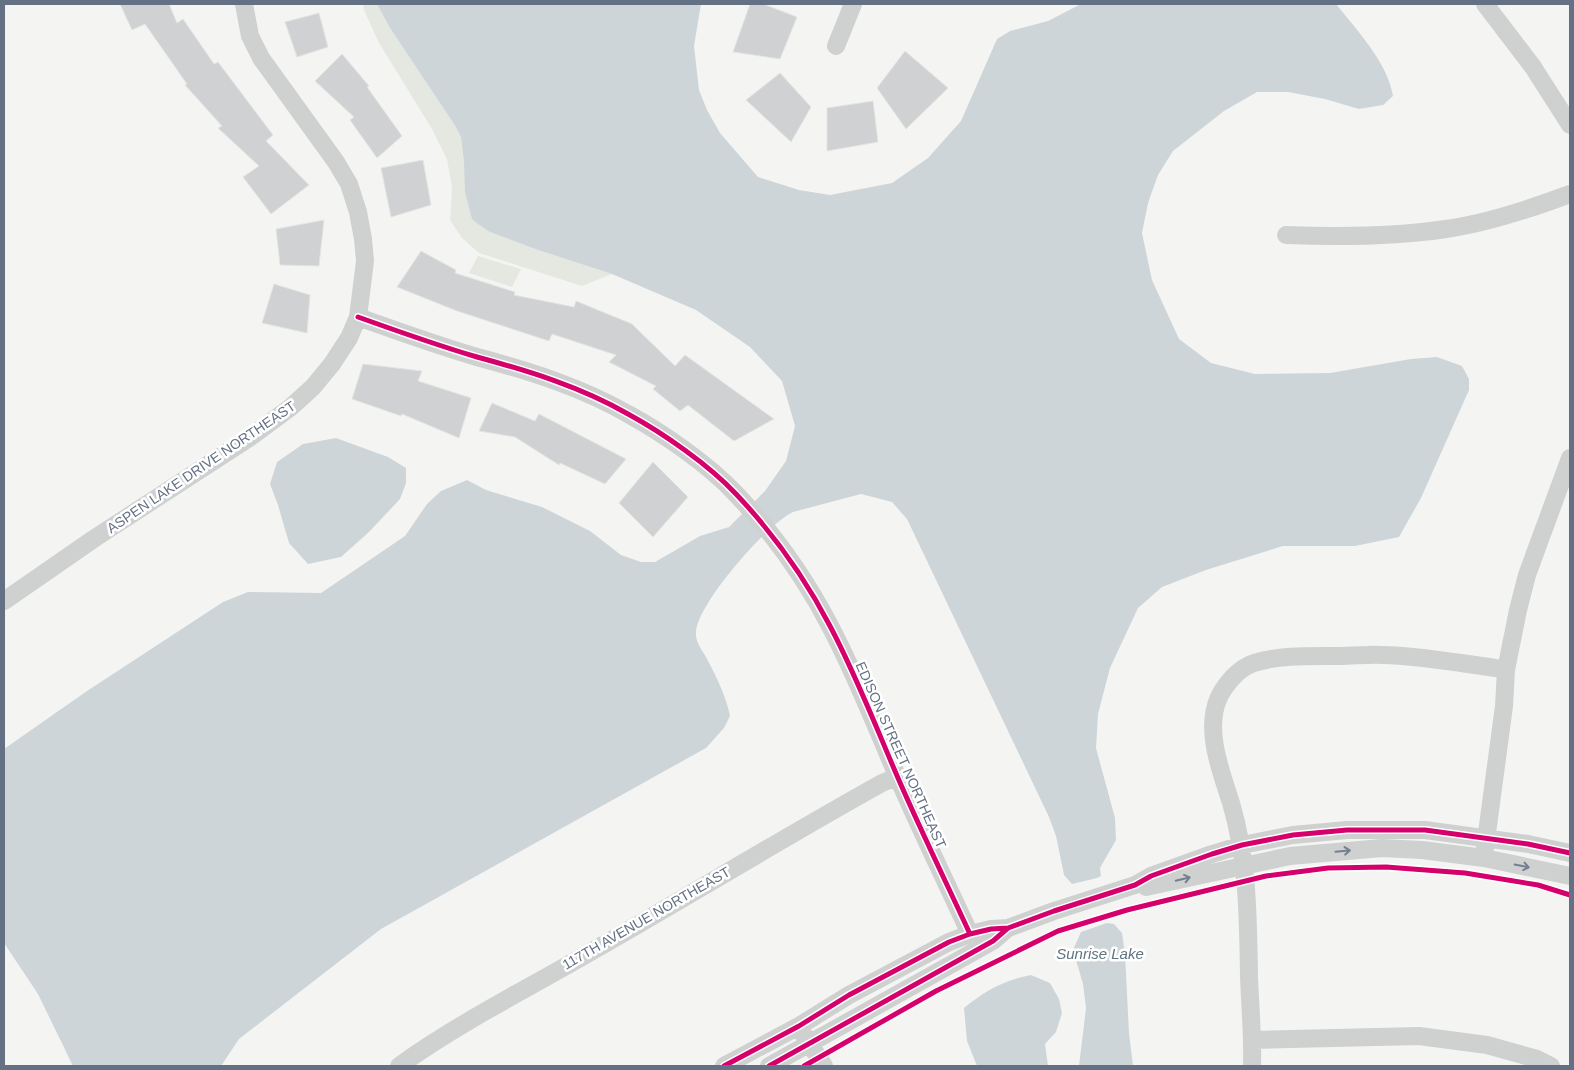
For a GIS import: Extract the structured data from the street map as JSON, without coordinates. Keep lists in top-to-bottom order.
{
  "streets": {
    "street": ["ASPEN LAKE DRIVE NORTHEAST", "EDISON STREET NORTHEAST", "117TH AVENUE NORTHEAST"]
  },
  "crossings": [
    ["ASPEN LAKE DRIVE NORTHEAST", "EDISON STREET NORTHEAST"],
    ["EDISON STREET NORTHEAST", "117TH AVENUE NORTHEAST"]
  ],
  "water": ["Sunrise Lake"]
}
